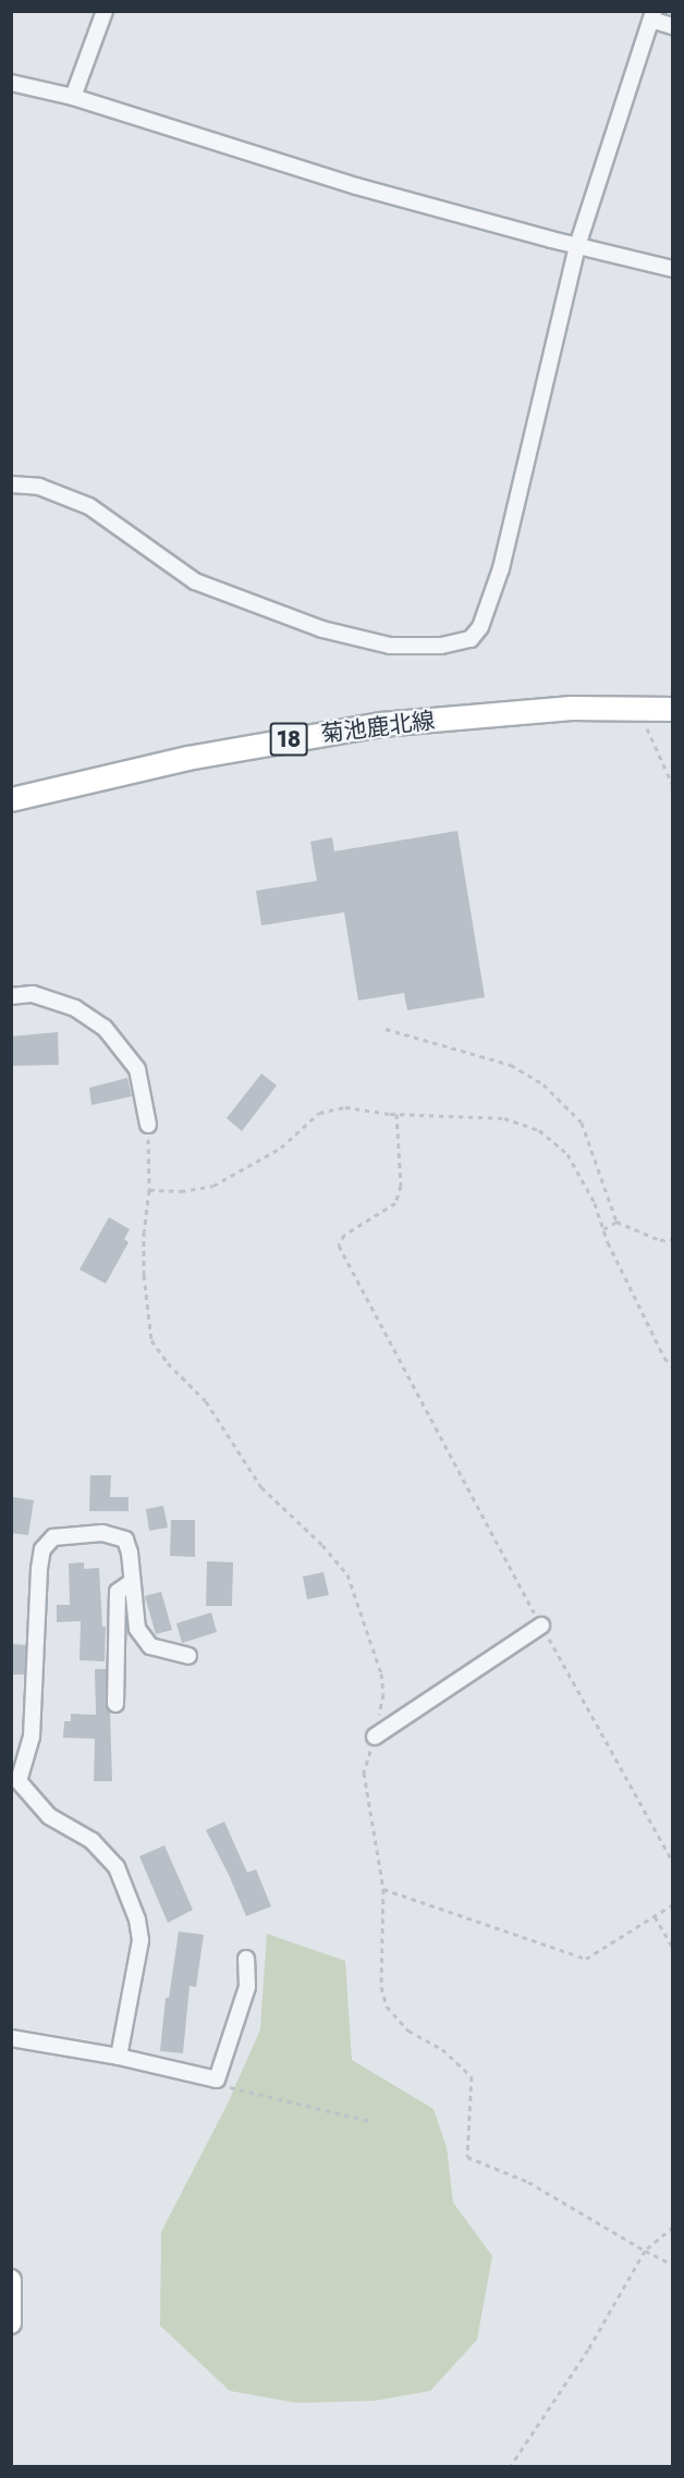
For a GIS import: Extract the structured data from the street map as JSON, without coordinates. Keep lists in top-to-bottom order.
{
  "streets": {
    "main road": ["菊池鹿北線", "18"]
  }
}
